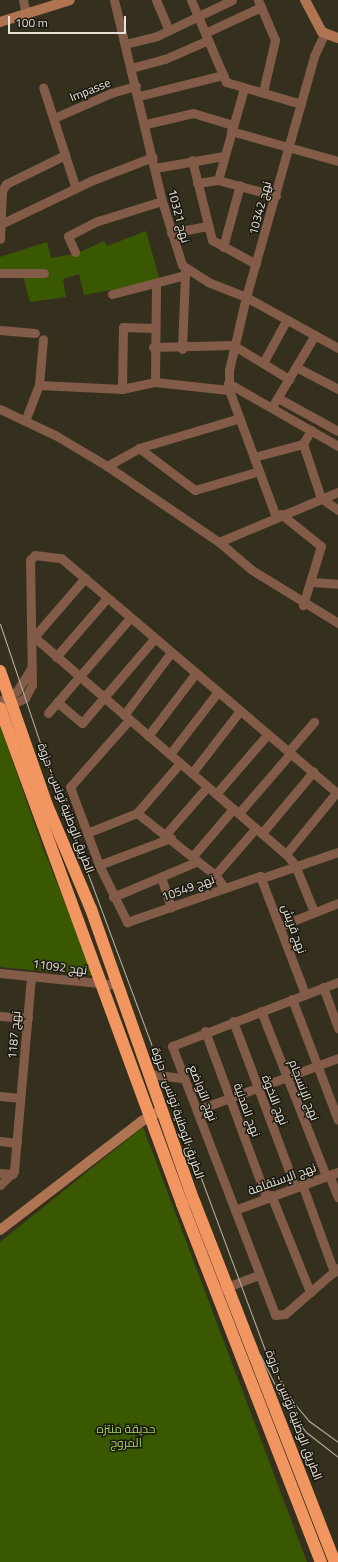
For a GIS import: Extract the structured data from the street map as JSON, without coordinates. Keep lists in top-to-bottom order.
{
  "streets": {
    "highway": ["الطريق الوطنية تونس - حزوة"],
    "street": [
      "Impasse",
      "نهج 10342",
      "نهج 10321",
      "نهج 10549",
      "نهج قريش",
      "نهج 11092",
      "نهج 1187",
      "نهج الإنسجام",
      "نهج التواضع",
      "نهج النخوة",
      "نهج المدنية",
      "نهج الإستقامة"
    ]
  },
  "crossings": [
    ["Impasse", "نهج 10321"],
    ["الطريق الوطنية تونس - حزوة", "نهج 11092"],
    ["نهج 10549", "نهج قريش"],
    ["نهج قريش", "نهج التواضع"],
    ["نهج 11092", "نهج 1187"],
    ["نهج الإنسجام", "نهج التواضع"],
    ["نهج الإنسجام", "نهج الإستقامة"],
    ["نهج التواضع", "نهج النخوة"],
    ["نهج التواضع", "نهج المدنية"],
    ["نهج التواضع", "نهج الإستقامة"],
    ["نهج النخوة", "نهج الإستقامة"],
    ["نهج المدنية", "نهج الإستقامة"]
  ],
  "parks": ["حديقة منتزه المروج"],
  "scale_bar": "100 m"
}
